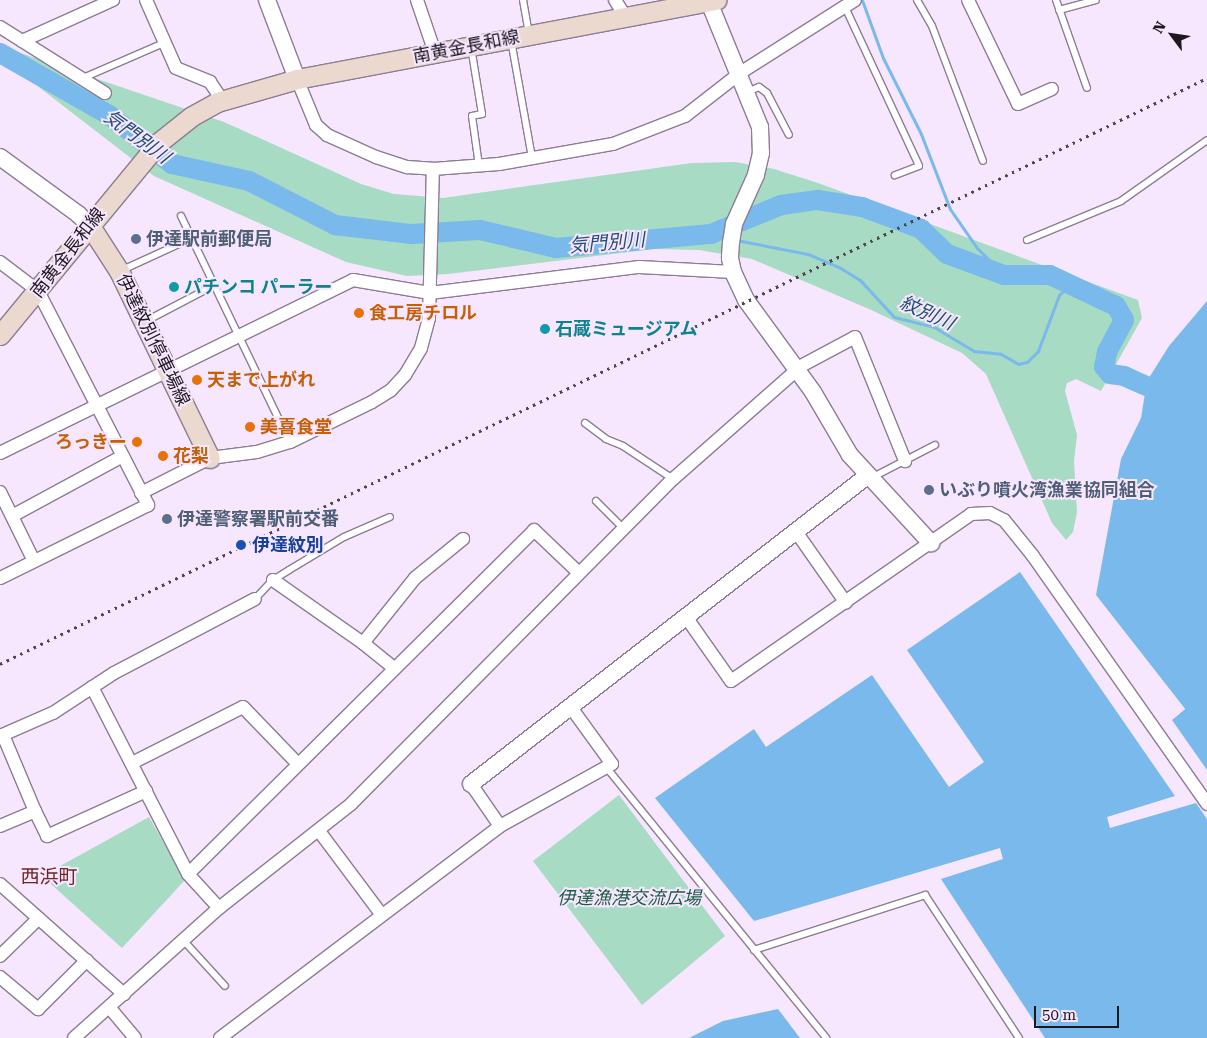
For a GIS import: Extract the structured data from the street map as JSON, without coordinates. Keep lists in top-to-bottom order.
{
  "streets": {
    "main road": ["南黄金長和線", "伊達紋別停車場線"]
  },
  "crossings": [
    ["南黄金長和線", "伊達紋別停車場線"]
  ],
  "districts": ["西浜町"],
  "water": ["気門別川", "紋別川"],
  "parks": ["伊達漁港交流広場"],
  "places": [
    "伊達駅前郵便局",
    "パチンコ パーラー",
    "食工房チロル",
    "石蔵ミュージアム",
    "天まで上がれ",
    "美喜食堂",
    "ろっきー",
    "花梨",
    "いぶり噴火湾漁業協同組合",
    "伊達警察署駅前交番",
    "伊達紋別"
  ],
  "scale_bar": "50 m",
  "north": "top left"
}
